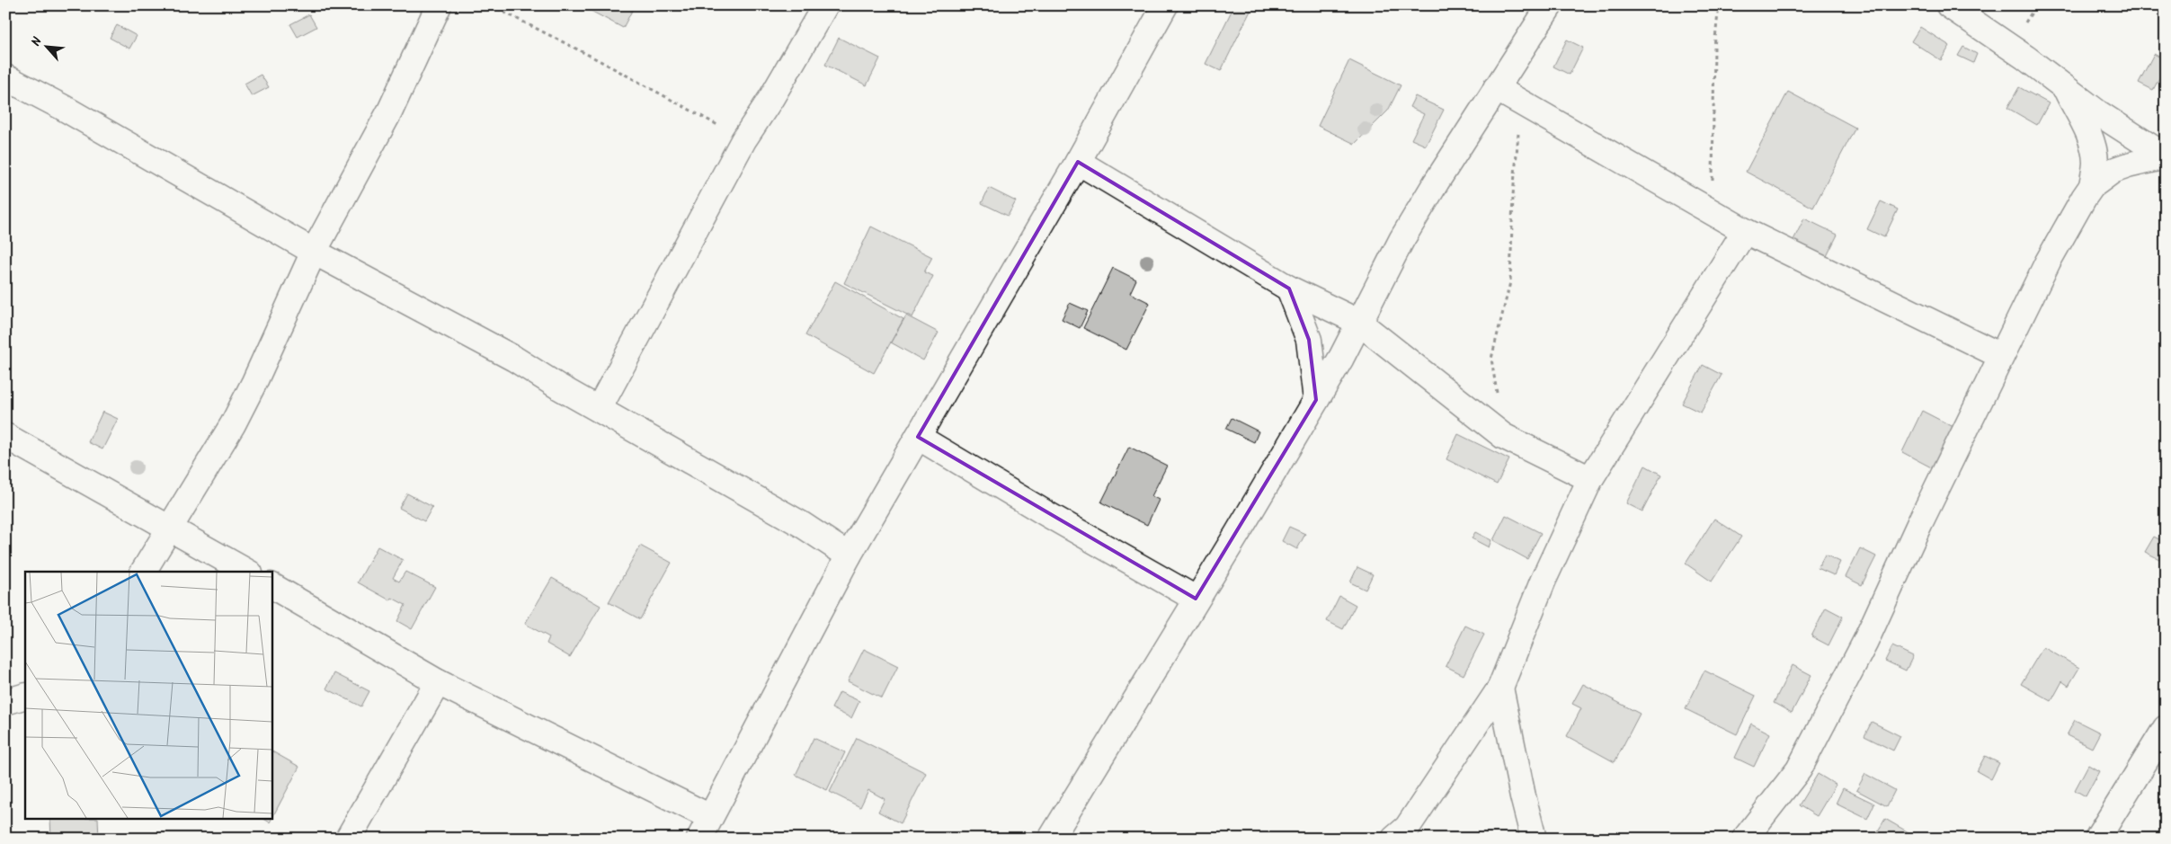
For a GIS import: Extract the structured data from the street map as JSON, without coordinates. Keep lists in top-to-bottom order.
{
  "north": "top left"
}
